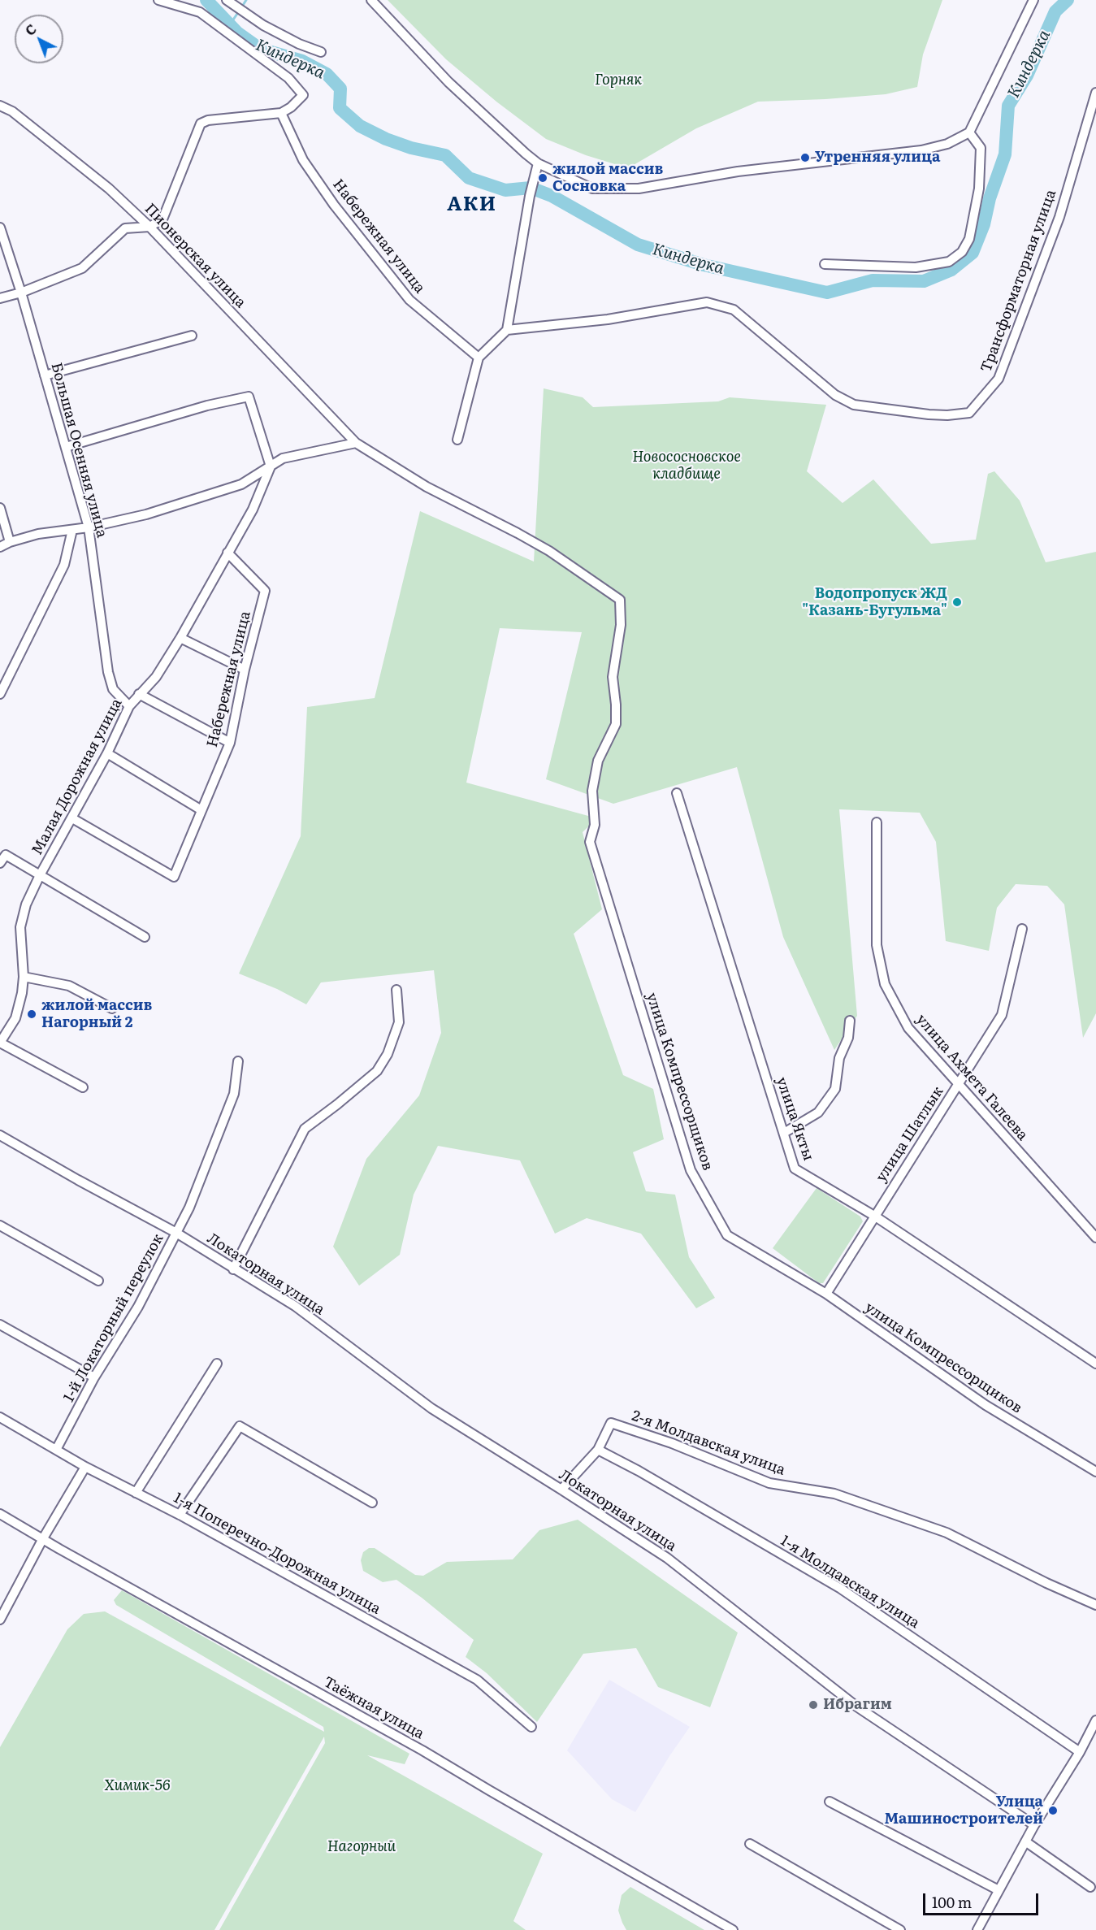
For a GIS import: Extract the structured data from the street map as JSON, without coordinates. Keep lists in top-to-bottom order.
{
  "streets": {
    "street": [
      "Набережная улица",
      "Пионерская улица",
      "Трансформаторная улица",
      "Большая Осенняя улица",
      "Малая Дорожная улица",
      "улица Ахмета Галеева",
      "улица Компрессорщиков",
      "улица Якты",
      "улица Шатлык",
      "Локаторная улица",
      "1-й Локаторный переулок",
      "2-я Молдавская улица",
      "1-я Поперечно-Дорожная улица",
      "1-я Молдавская улица",
      "Таёжная улица"
    ]
  },
  "crossings": [
    ["Набережная улица", "Малая Дорожная улица"],
    ["Пионерская улица", "улица Компрессорщиков"],
    ["Большая Осенняя улица", "Малая Дорожная улица"],
    ["улица Ахмета Галеева", "улица Шатлык"],
    ["улица Компрессорщиков", "улица Шатлык"],
    ["улица Якты", "улица Шатлык"],
    ["Локаторная улица", "1-й Локаторный переулок"],
    ["1-й Локаторный переулок", "1-я Поперечно-Дорожная улица"],
    ["2-я Молдавская улица", "1-я Молдавская улица"]
  ],
  "districts": ["АКИ"],
  "water": ["Киндерка"],
  "parks": [
    "Горняк",
    "Новососновское кладбище",
    "Химик-56",
    "Нагорный"
  ],
  "places": [
    "Утренняя улица",
    "жилой массив Сосновка",
    "Водопропуск ЖД \"Казань-Бугульма\"",
    "жилой массив Нагорный 2",
    "Ибрагим",
    "Улица Машиностроителей"
  ],
  "scale_bar": "100 m",
  "north": "top left"
}
